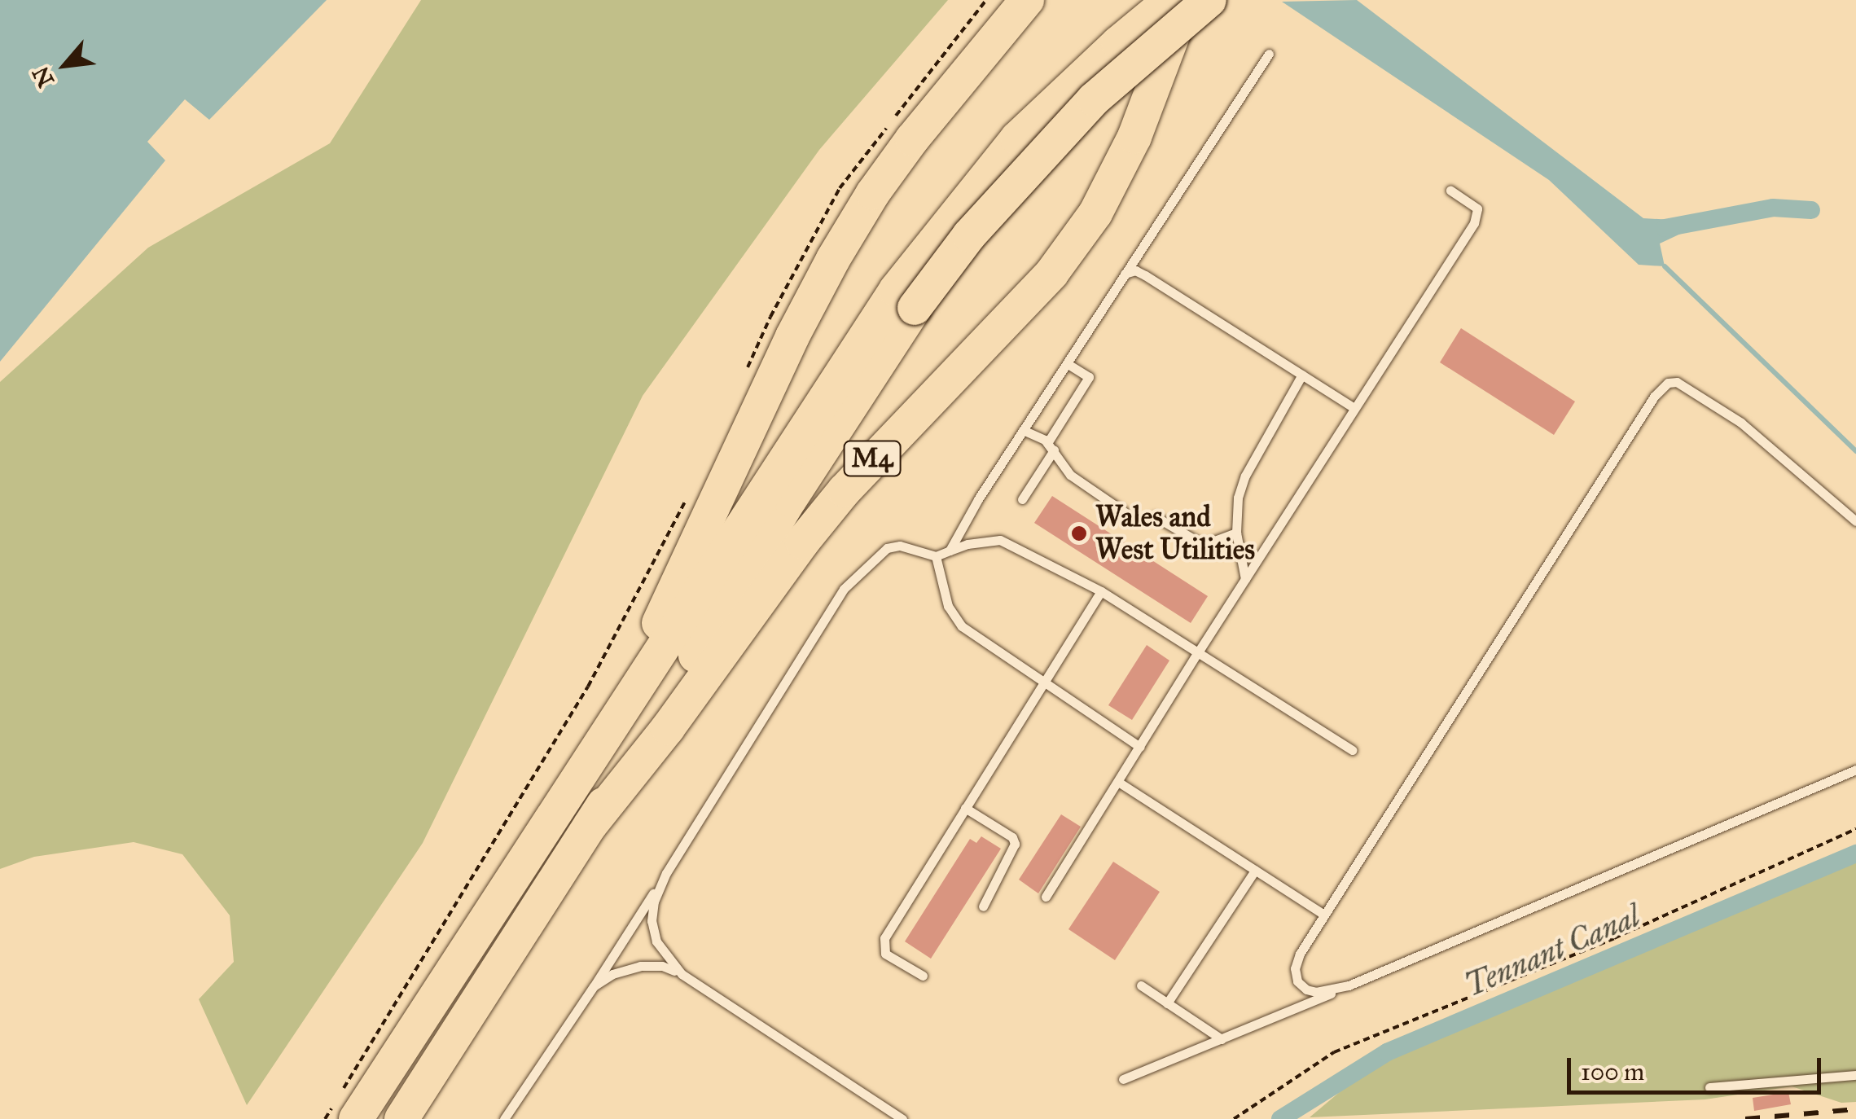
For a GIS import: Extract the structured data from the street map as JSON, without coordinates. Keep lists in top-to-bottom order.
{
  "streets": {
    "highway": ["M4"]
  },
  "water": ["Tennant Canal"],
  "places": ["Wales and West Utilities"],
  "scale_bar": "100 m",
  "north": "bottom left"
}
